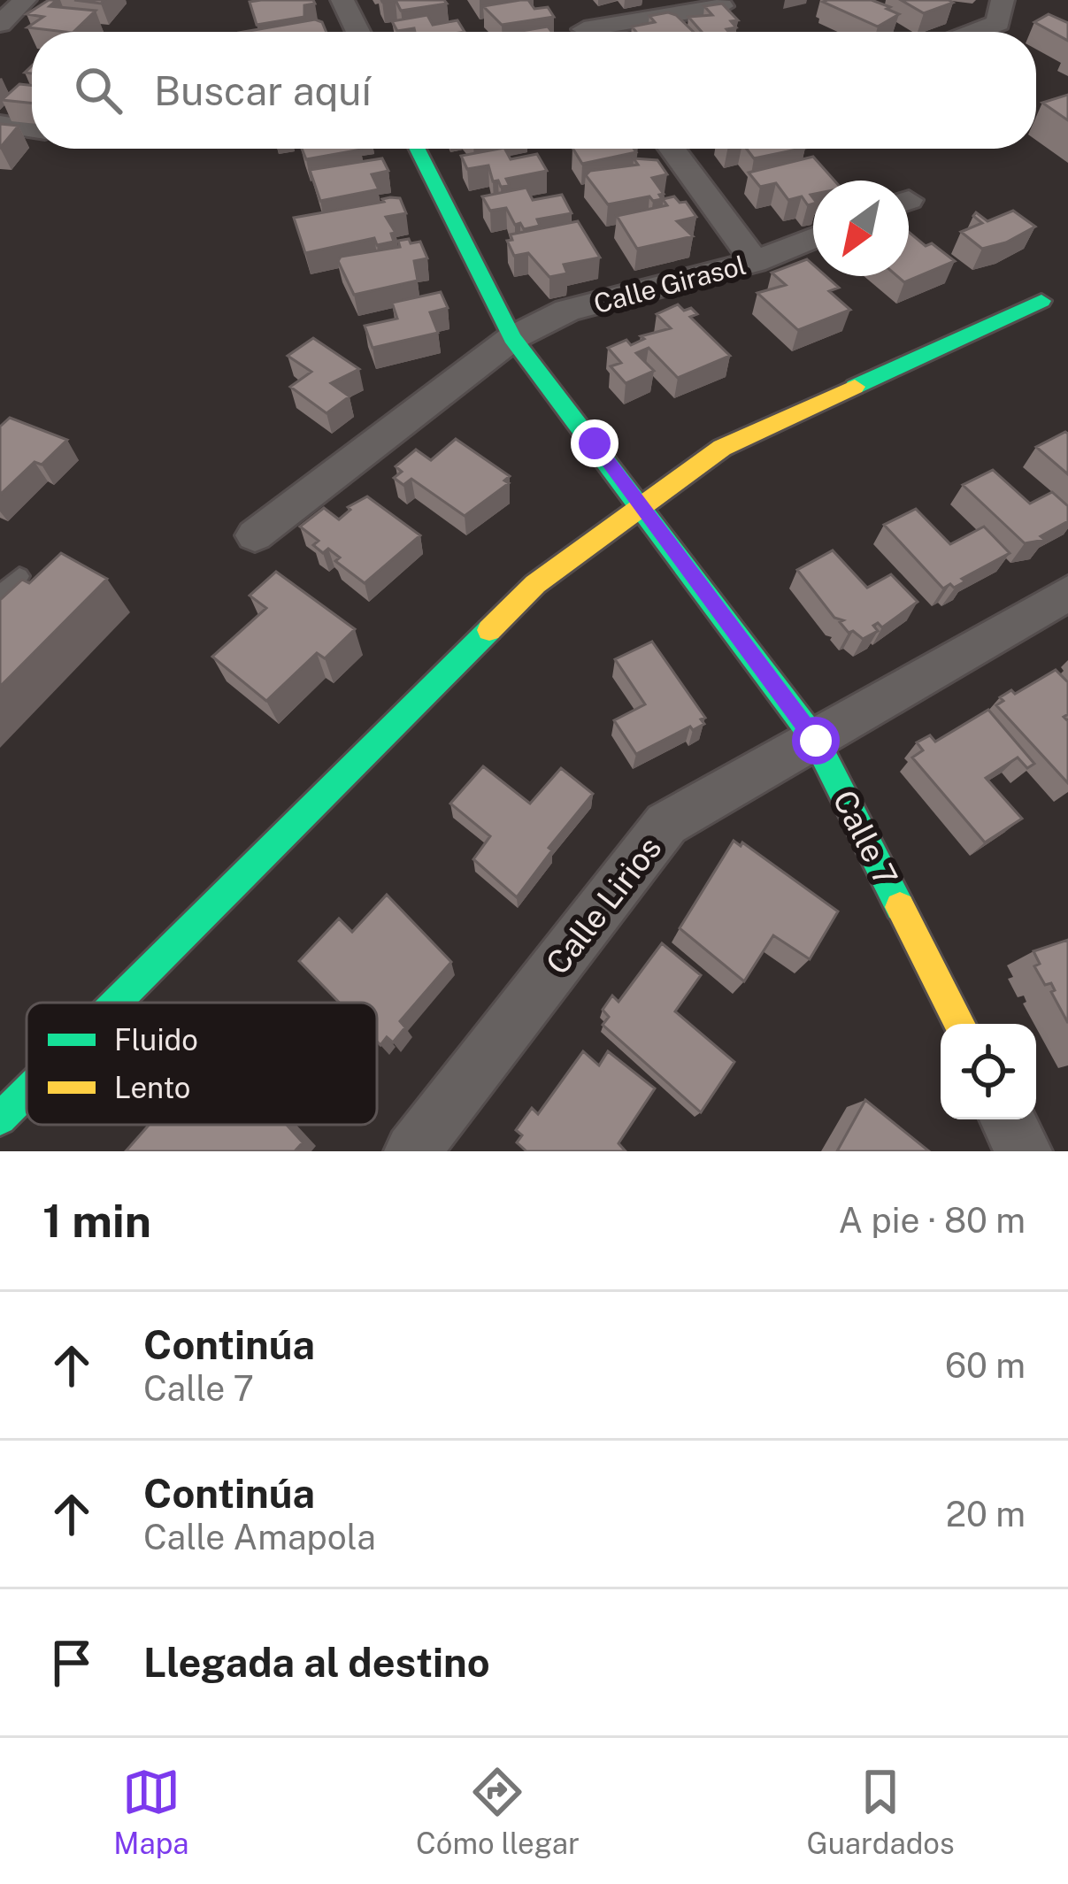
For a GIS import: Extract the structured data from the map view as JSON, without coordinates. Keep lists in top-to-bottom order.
{
  "streets": {
    "street": ["Calle Girasol", "Calle 7", "Calle Lirios"]
  },
  "crossings": [
    ["Calle Girasol", "Calle 7"],
    ["Calle 7", "Calle Lirios"]
  ],
  "legend": ["Fluido", "Lento"],
  "north": "bottom left",
  "page": {
    "search": "Buscar aquí",
    "heading": ["1 min", "A pie · 80 m"],
    "list": [
      ["Continúa", "Calle 7", "60 m"],
      ["Continúa", "Calle Amapola", "20 m"],
      "Llegada al destino"
    ],
    "nav": ["Mapa", "Cómo llegar", "Guardados"]
  }
}
